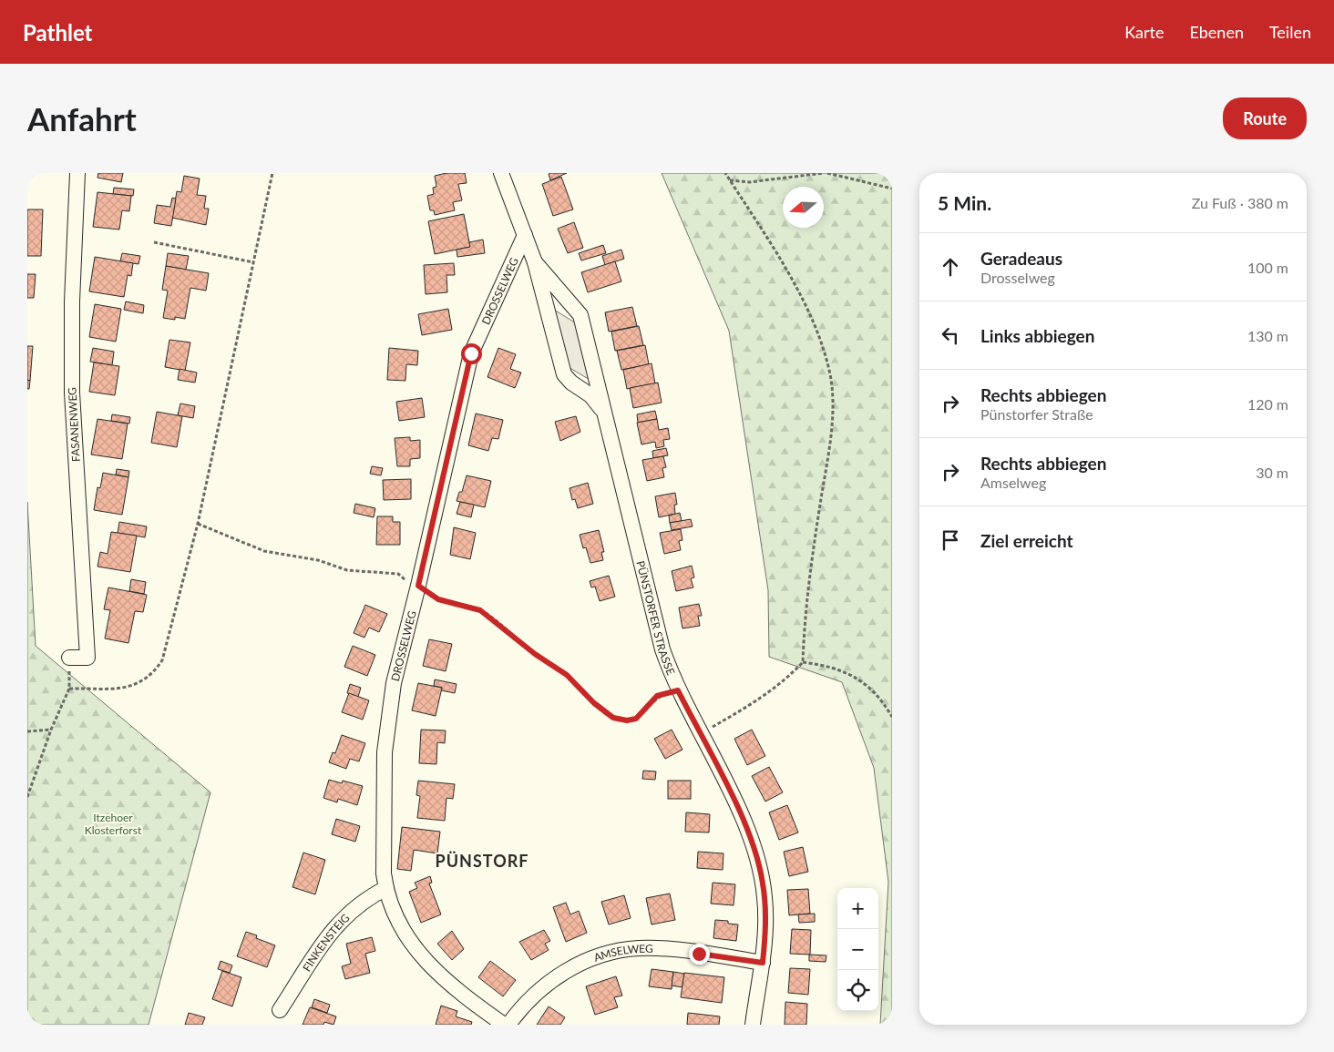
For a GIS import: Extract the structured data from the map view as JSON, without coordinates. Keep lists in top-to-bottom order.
{
  "streets": {
    "street": [
      "DROSSELWEG",
      "FASANENWEG",
      "PÜNSTORFER STRASSE",
      "FINKENSTEIG",
      "AMSELWEG"
    ]
  },
  "crossings": [
    ["DROSSELWEG", "PÜNSTORFER STRASSE"],
    ["DROSSELWEG", "FINKENSTEIG"],
    ["PÜNSTORFER STRASSE", "AMSELWEG"]
  ],
  "districts": ["PÜNSTORF"],
  "parks": ["Itzehoer Klosterforst"],
  "north": "left",
  "page": {
    "header": "Pathlet",
    "nav": ["Karte", "Ebenen", "Teilen"],
    "buttons": "Route",
    "title": "Anfahrt",
    "heading": ["5 Min.", "Zu Fuß · 380 m"],
    "list": [
      ["Geradeaus", "Drosselweg", "100 m"],
      ["Links abbiegen", "130 m"],
      ["Rechts abbiegen", "Pünstorfer Straße", "120 m"],
      ["Rechts abbiegen", "Amselweg", "30 m"],
      "Ziel erreicht"
    ],
    "map_buttons": ["+", "−"]
  }
}
